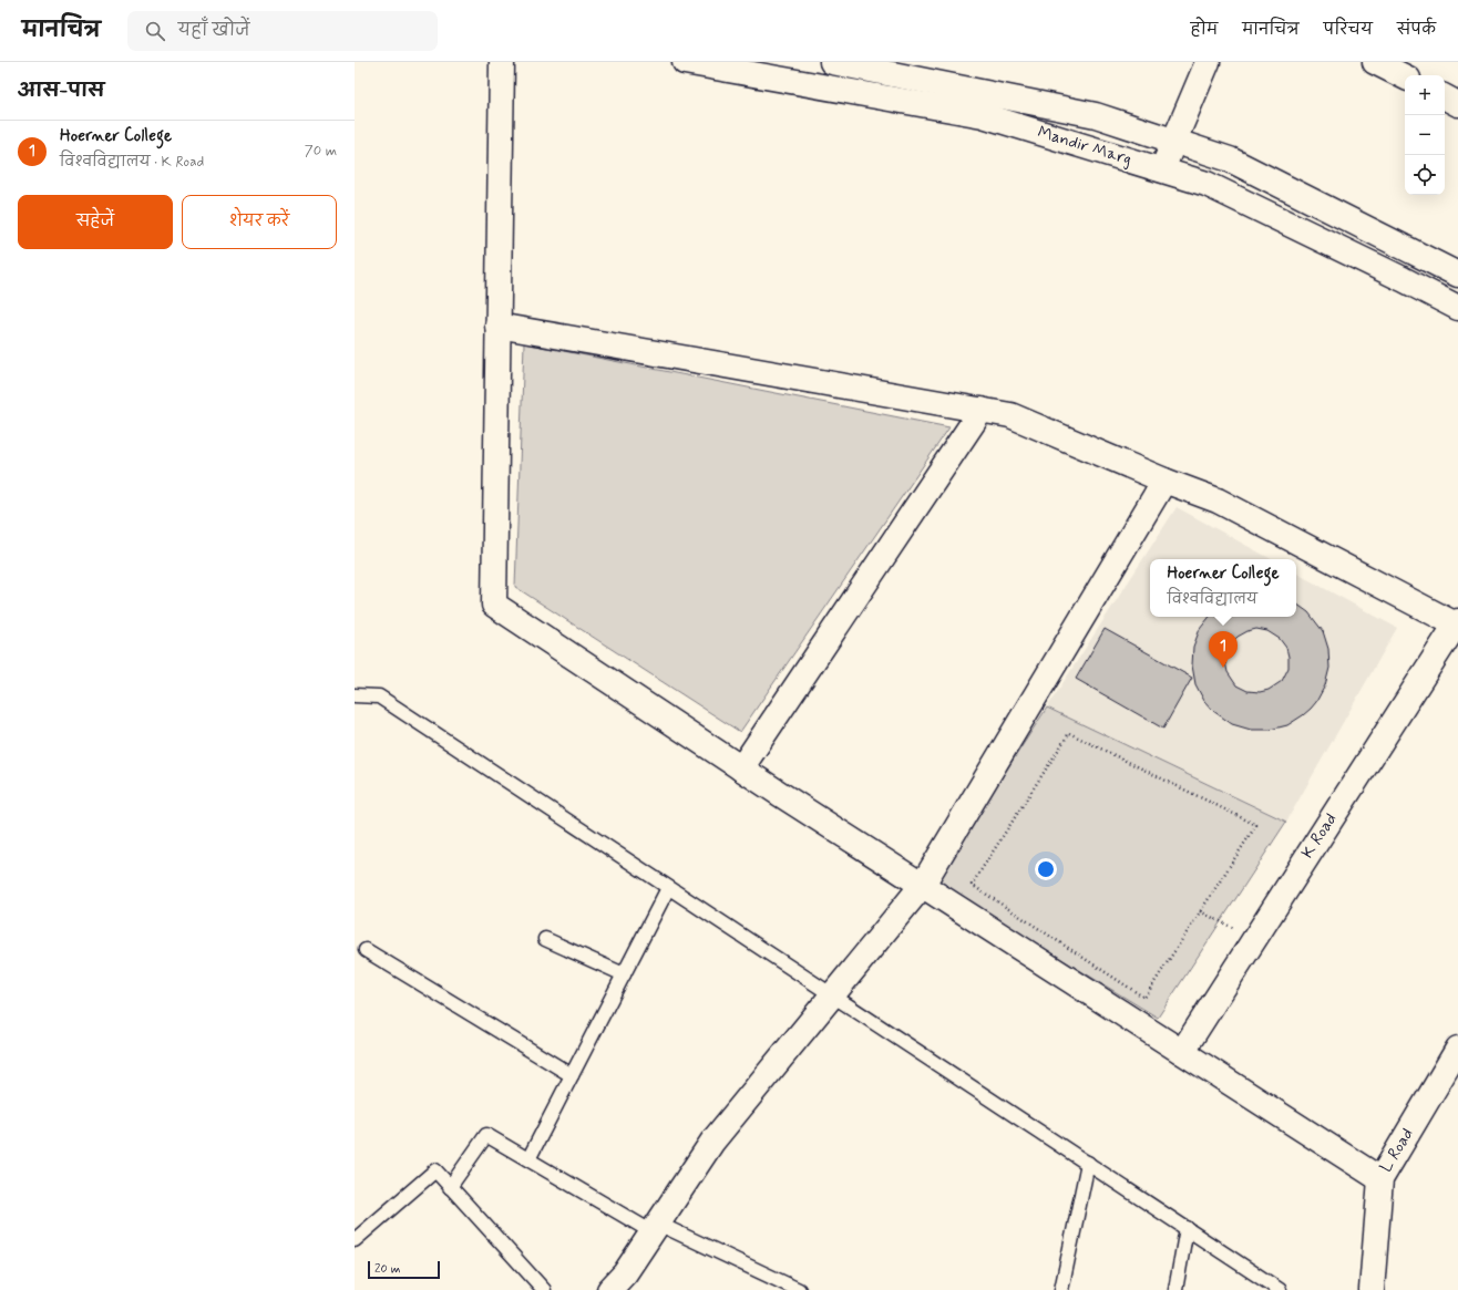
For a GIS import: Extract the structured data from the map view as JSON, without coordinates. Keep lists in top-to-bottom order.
{
  "streets": {
    "street": ["Mandir Marg", "K Road", "L Road"]
  },
  "scale_bar": "20 m",
  "page": {
    "header": "मानचित्र",
    "search": "यहाँ खोजें",
    "nav": [
      "होम",
      "मानचित्र",
      "परिचय",
      "संपर्क"
    ],
    "heading": "आस-पास",
    "map_buttons": ["+", "−"],
    "list": [
      {
        "mark": "1",
        "name": "Hoerner College",
        "note": "विश्वविद्यालय · K Road",
        "value": "70 m"
      }
    ],
    "buttons": ["सहेजें", "शेयर करें"],
    "popup": ["Hoerner College", "विश्वविद्यालय"],
    "pins": "1",
    "scale": "20 m"
  }
}
